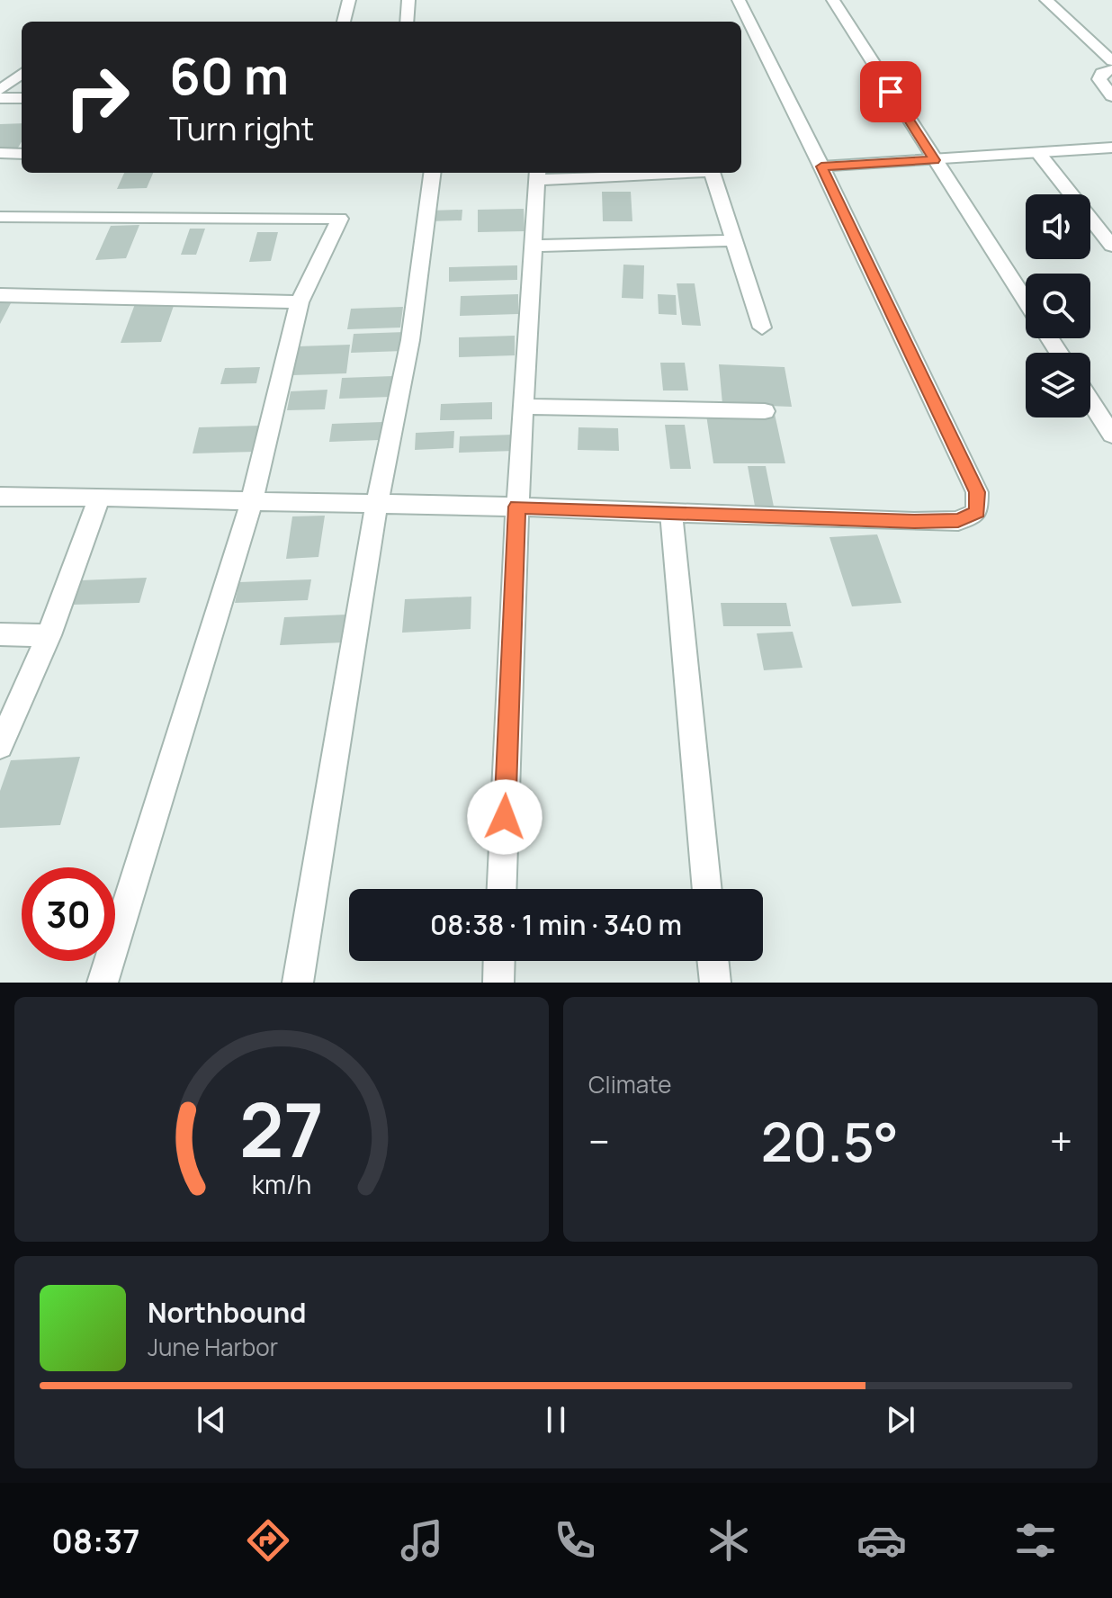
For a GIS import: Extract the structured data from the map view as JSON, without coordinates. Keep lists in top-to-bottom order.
{
  "page": {
    "turn": ["60 m", "Turn right"],
    "limit": "30",
    "trip": "08:38 · 1 min · 340 m",
    "tile": "Climate",
    "heat": ["−", "20.5°", "+"],
    "song": ["Northbound", "June Harbor"],
    "tabs": "08:37",
    "gauge": ["27", "km/h"]
  }
}
